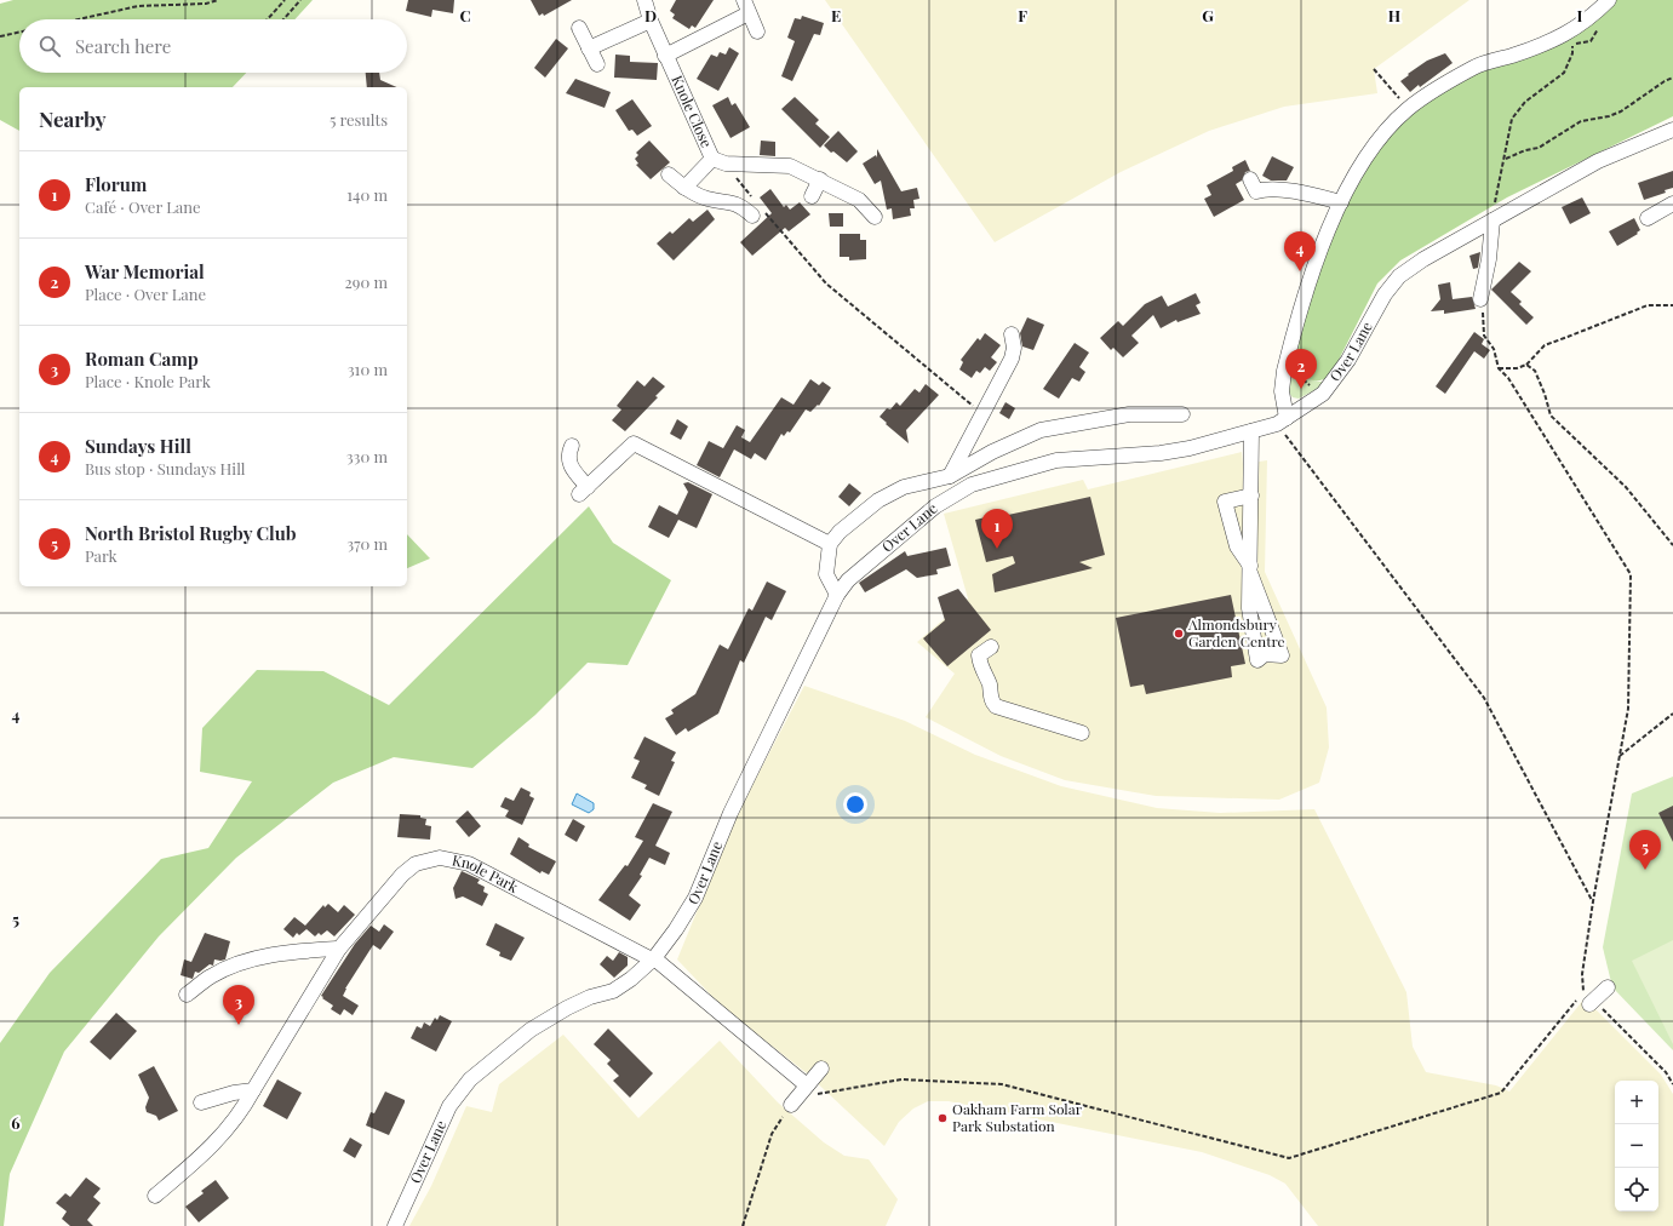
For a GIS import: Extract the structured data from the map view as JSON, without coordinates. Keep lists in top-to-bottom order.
{
  "streets": {
    "street": ["Knole Close", "Over Lane", "Knole Park"]
  },
  "crossings": [
    ["Over Lane", "Knole Park"]
  ],
  "places": ["Almondsbury Garden Centre", "Oakham Farm Solar Park Substation"],
  "page": {
    "search": "Search here",
    "heading": ["Nearby", "5 results"],
    "list": [
      {
        "mark": "1",
        "name": "Florum",
        "note": "Café · Over Lane",
        "value": "140 m"
      },
      {
        "mark": "2",
        "name": "War Memorial",
        "note": "Place · Over Lane",
        "value": "290 m"
      },
      {
        "mark": "3",
        "name": "Roman Camp",
        "note": "Place · Knole Park",
        "value": "310 m"
      },
      {
        "mark": "4",
        "name": "Sundays Hill",
        "note": "Bus stop · Sundays Hill",
        "value": "330 m"
      },
      {
        "mark": "5",
        "name": "North Bristol Rugby Club",
        "note": "Park",
        "value": "370 m"
      }
    ],
    "pins": [
      "4",
      "2",
      "1",
      "5",
      "3"
    ],
    "map_buttons": ["+", "−"]
  },
  "grid": {
    "columns": [
      "C",
      "D",
      "E",
      "F",
      "G",
      "H",
      "I"
    ],
    "rows": ["4", "5", "6"]
  }
}
